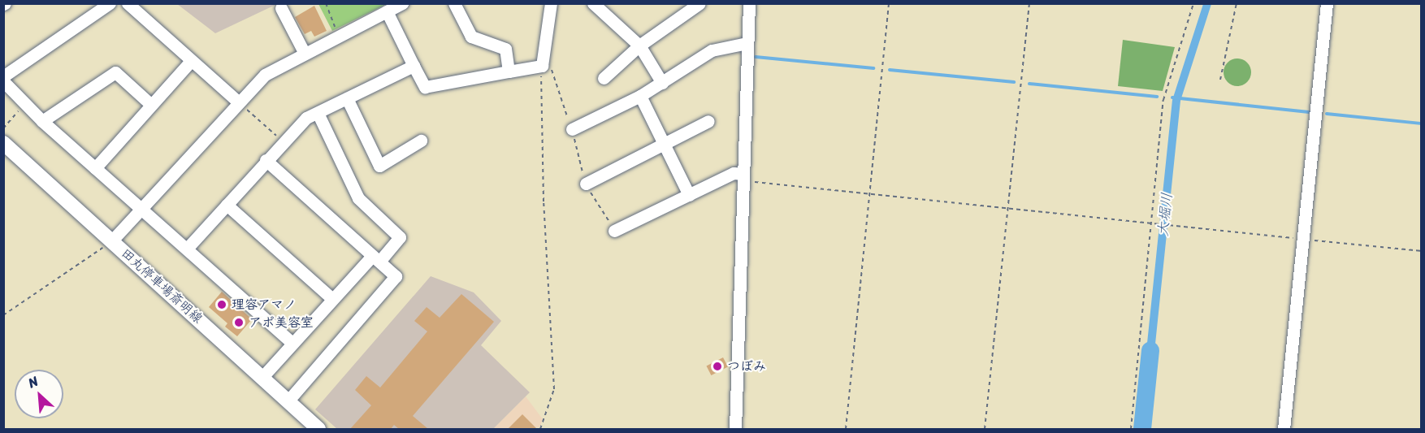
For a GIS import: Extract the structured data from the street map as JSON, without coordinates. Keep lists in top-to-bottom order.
{
  "streets": {
    "main road": ["田丸停車場斎明線"]
  },
  "water": ["大堀川"],
  "places": ["理容アマノ", "アポ美容室", "つぼみ"],
  "north": "top left"
}
